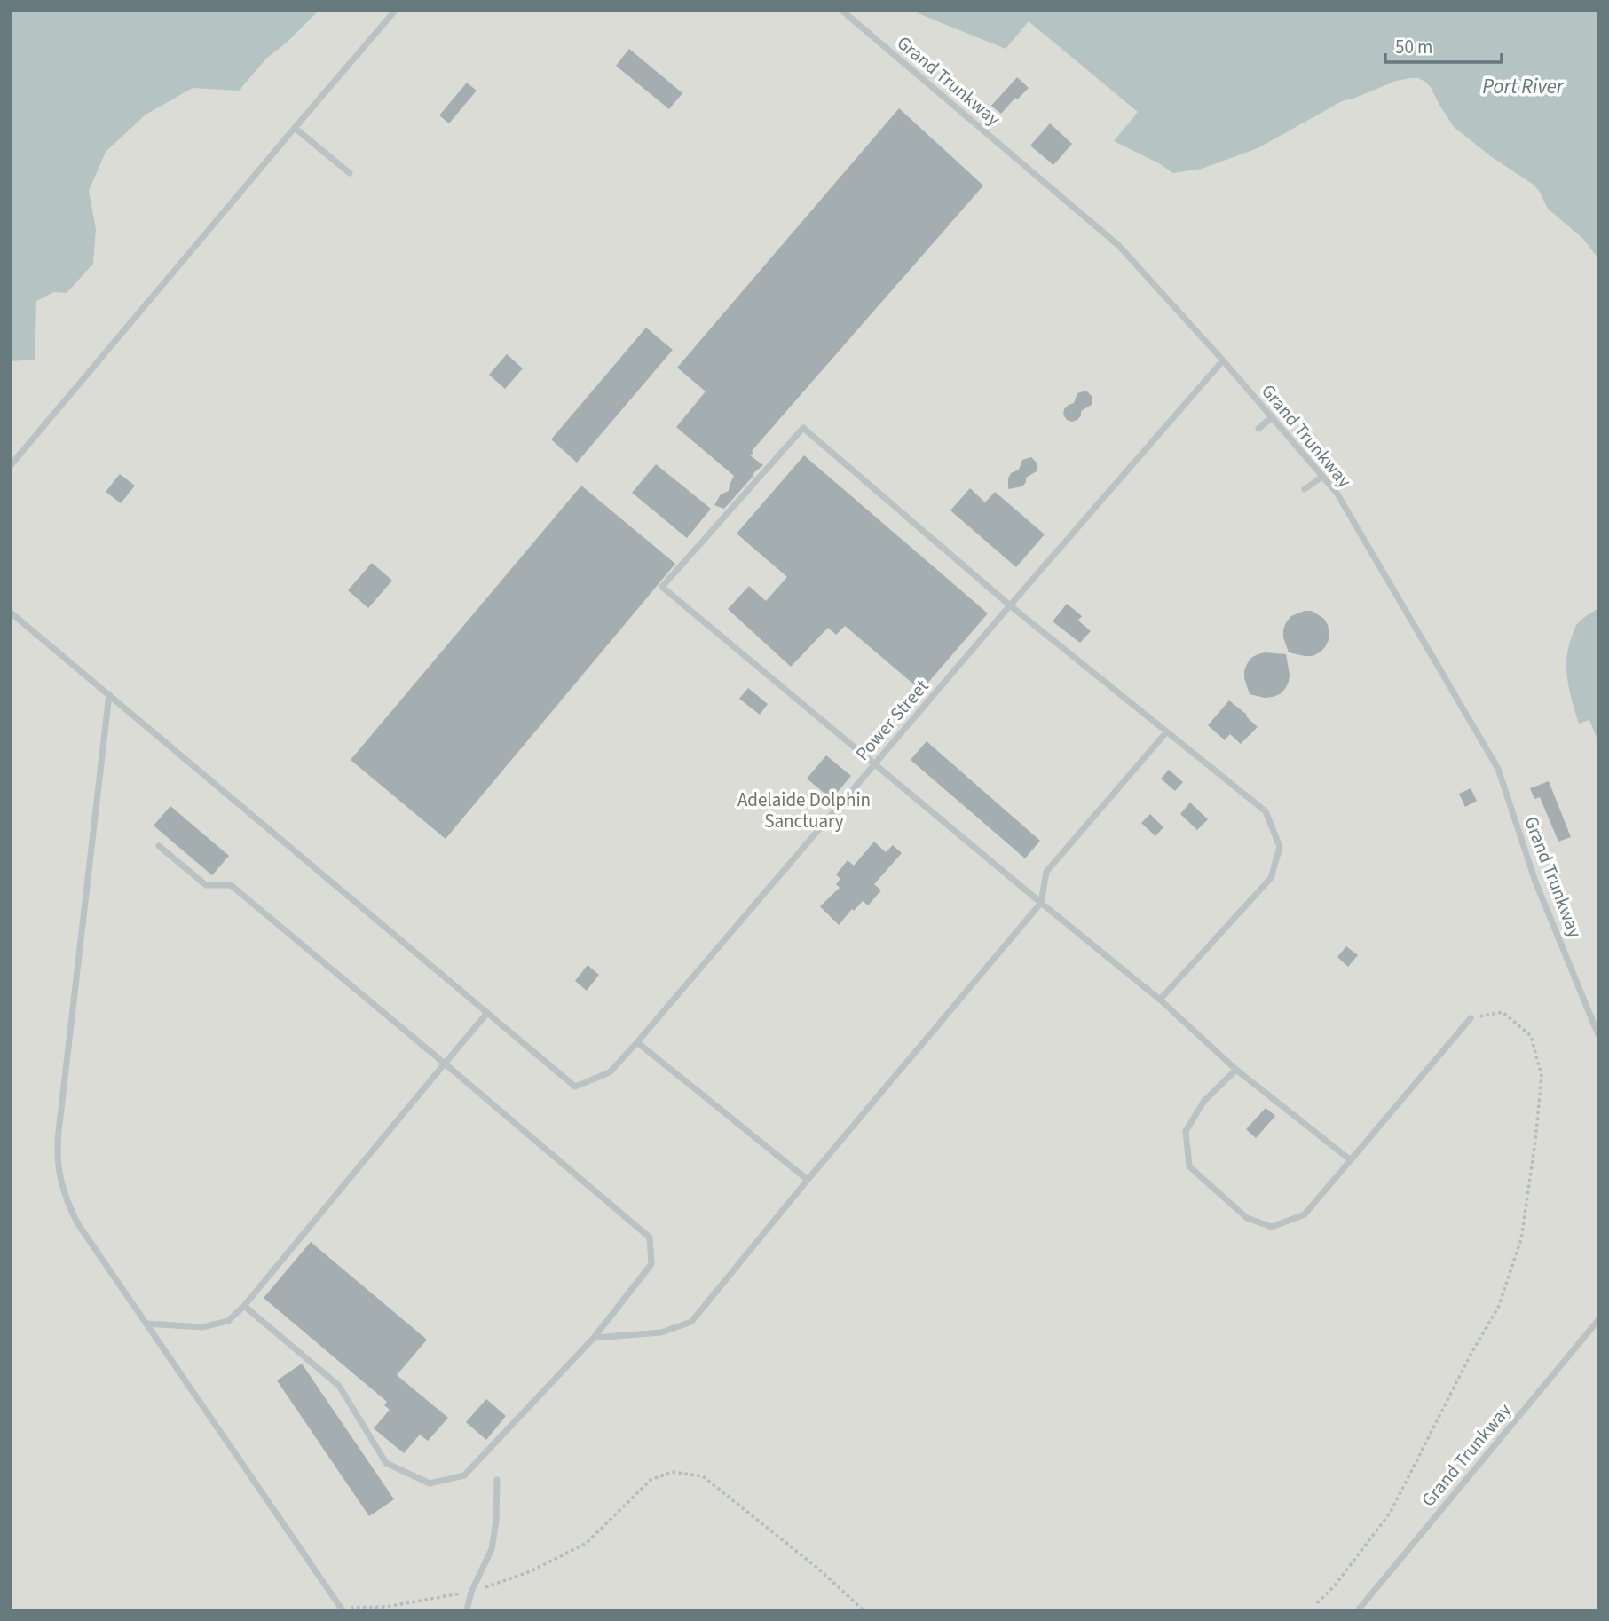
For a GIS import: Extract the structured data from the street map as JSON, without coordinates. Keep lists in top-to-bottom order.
{
  "streets": {
    "lane": ["Grand Trunkway", "Power Street"]
  },
  "crossings": [
    ["Grand Trunkway", "Power Street"]
  ],
  "water": ["Port River"],
  "parks": ["Adelaide Dolphin Sanctuary"],
  "scale_bar": "50 m"
}
